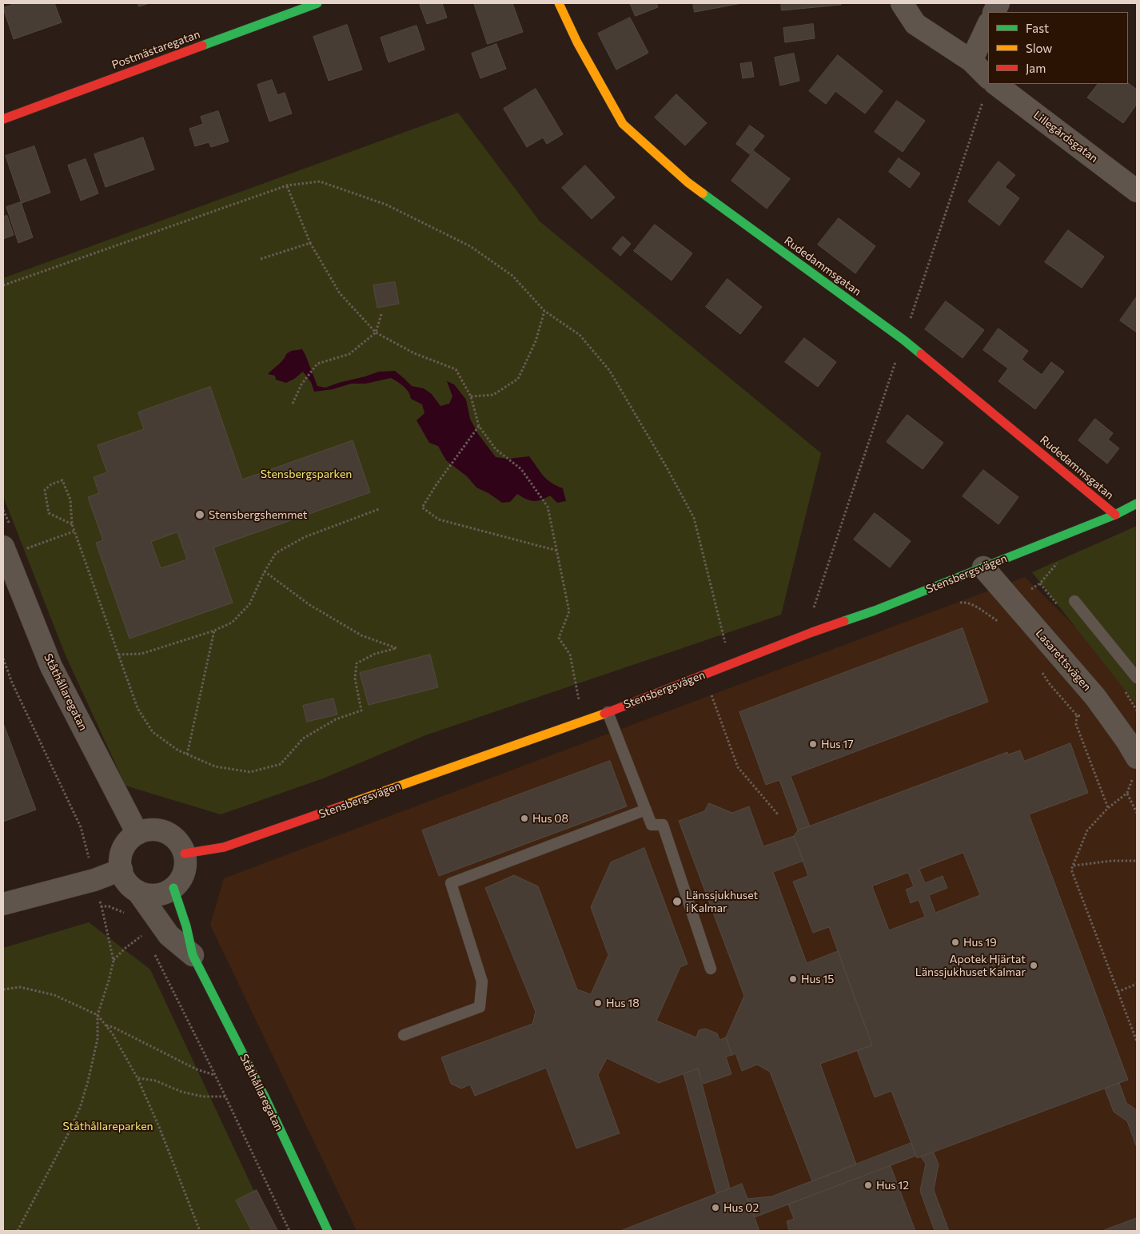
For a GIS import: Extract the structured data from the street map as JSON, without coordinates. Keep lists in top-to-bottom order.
{
  "streets": {
    "street": [
      "Postmästaregatan",
      "Lillegårdsgatan",
      "Rudedammsgatan",
      "Stensbergsvägen",
      "Lasarettsvägen",
      "Ståthållaregatan"
    ]
  },
  "crossings": [
    ["Rudedammsgatan", "Stensbergsvägen"],
    ["Stensbergsvägen", "Lasarettsvägen"],
    ["Stensbergsvägen", "Ståthållaregatan"]
  ],
  "parks": ["Stensbergsparken", "Ståthållareparken"],
  "places": [
    "Stensbergshemmet",
    "Hus 17",
    "Hus 08",
    "Länssjukhuset i Kalmar",
    "Hus 19",
    "Apotek Hjärtat Länssjukhuset Kalmar",
    "Hus 15",
    "Hus 18",
    "Hus 12",
    "Hus 02"
  ],
  "legend": ["Fast", "Slow", "Jam"]
}
